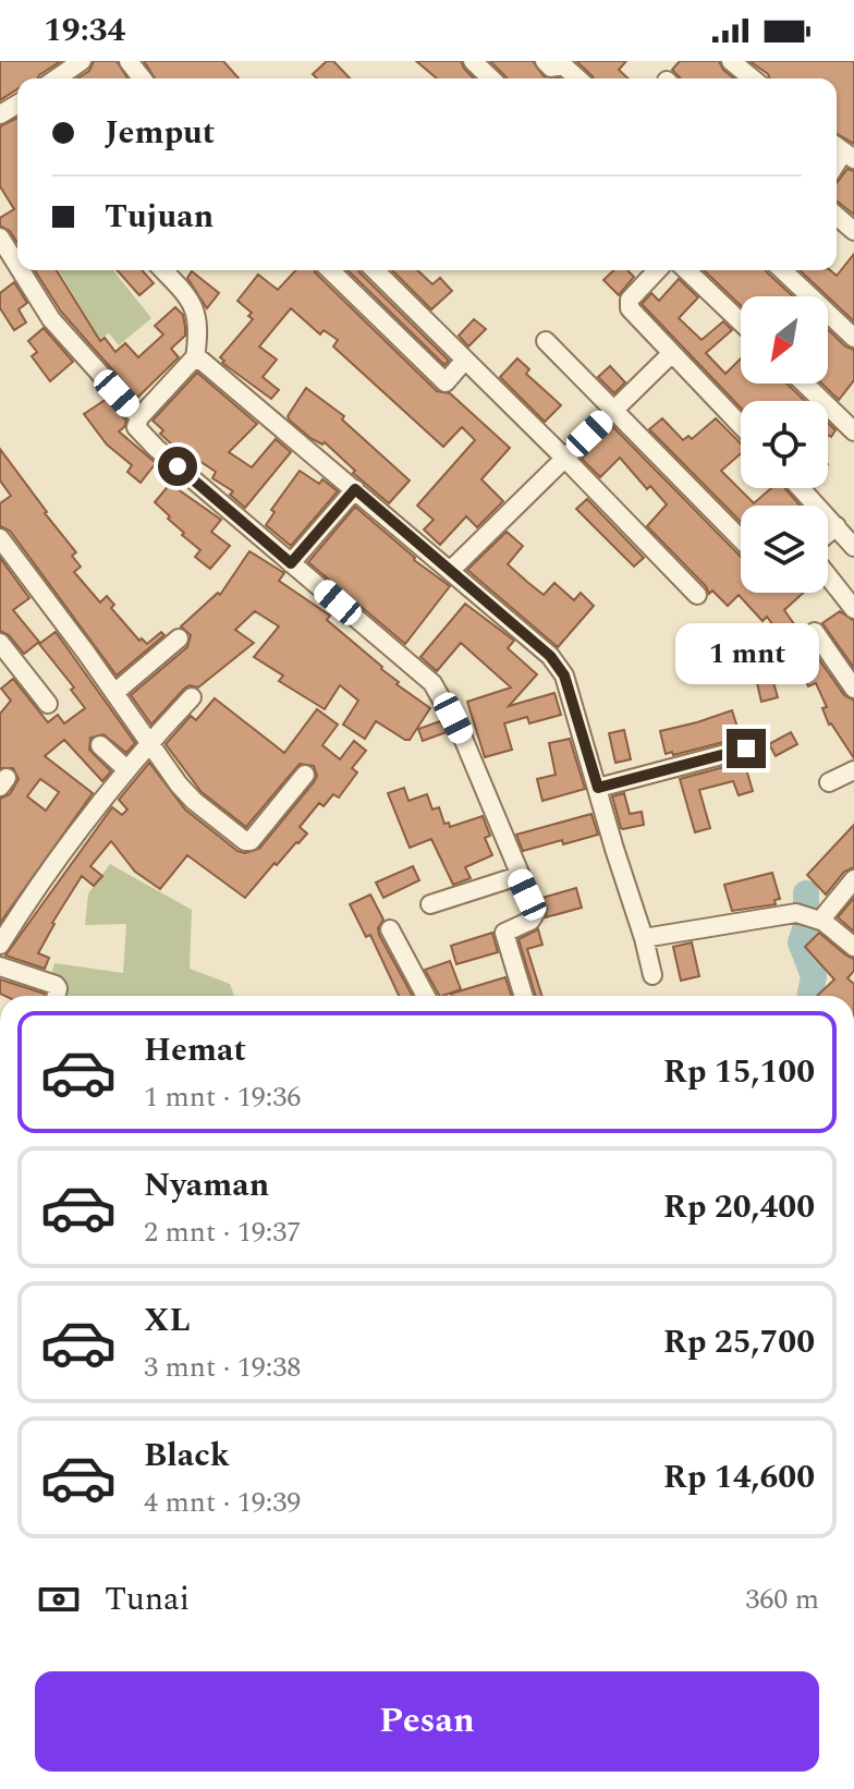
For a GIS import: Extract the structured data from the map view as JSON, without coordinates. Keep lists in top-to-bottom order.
{
  "north": "bottom left",
  "page": {
    "status": "19:34",
    "banner": ["Jemput", "Tujuan"],
    "bubble": "1 mnt",
    "list": [
      {
        "name": "Hemat",
        "note": "1 mnt · 19:36",
        "value": "Rp 15,100"
      },
      {
        "name": "Nyaman",
        "note": "2 mnt · 19:37",
        "value": "Rp 20,400"
      },
      {
        "name": "XL",
        "note": "3 mnt · 19:38",
        "value": "Rp 25,700"
      },
      {
        "name": "Black",
        "note": "4 mnt · 19:39",
        "value": "Rp 14,600"
      }
    ],
    "pay": ["Tunai", "360 m"],
    "buttons": "Pesan"
  }
}
